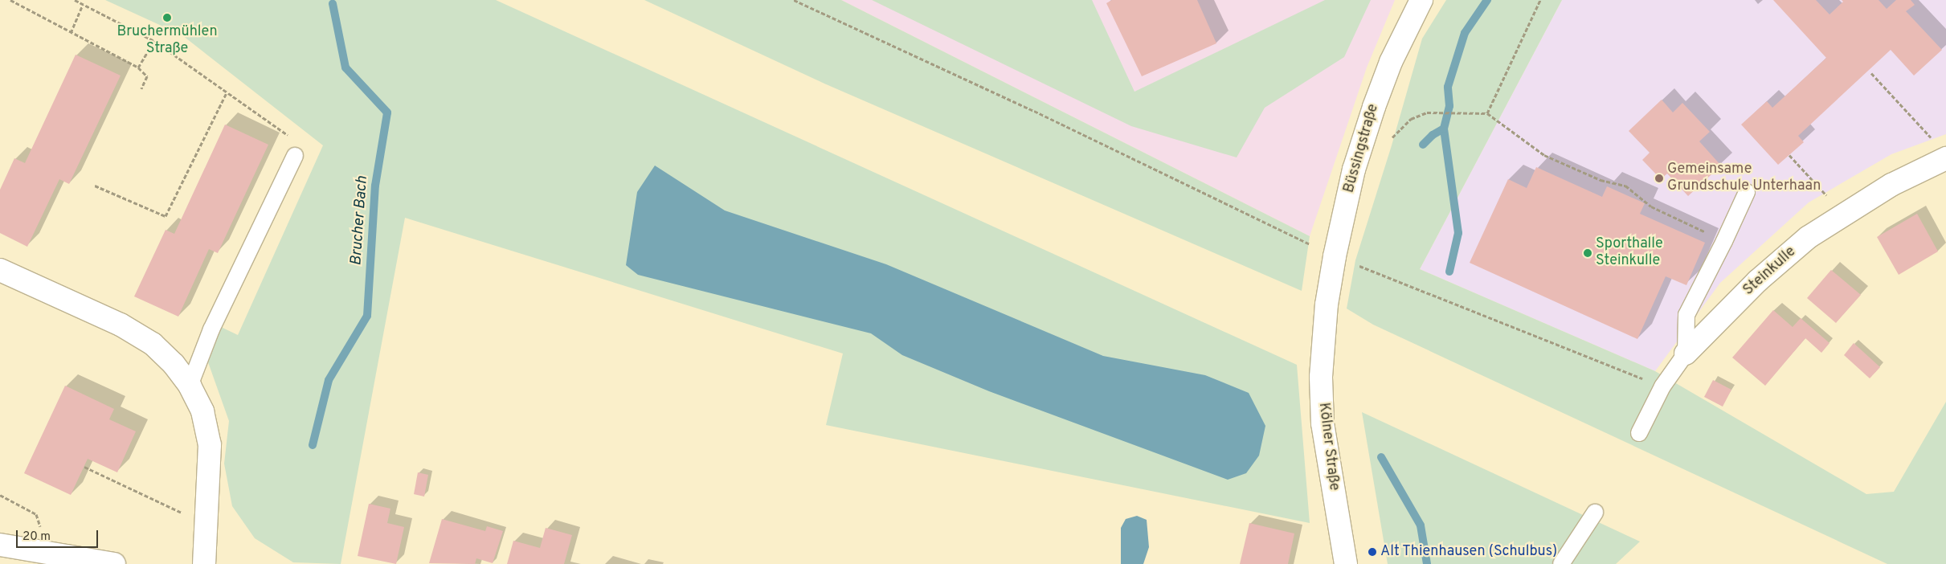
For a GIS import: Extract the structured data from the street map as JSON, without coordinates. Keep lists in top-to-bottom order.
{
  "streets": {
    "street": ["Büssingstraße", "Steinkulle", "Kölner Straße"]
  },
  "crossings": [
    ["Büssingstraße", "Kölner Straße"]
  ],
  "water": ["Brucher Bach"],
  "places": [
    "Bruchermühlen Straße",
    "Gemeinsame Grundschule Unterhaan",
    "Sporthalle Steinkulle",
    "Alt Thienhausen (Schulbus)"
  ],
  "scale_bar": "20 m"
}
